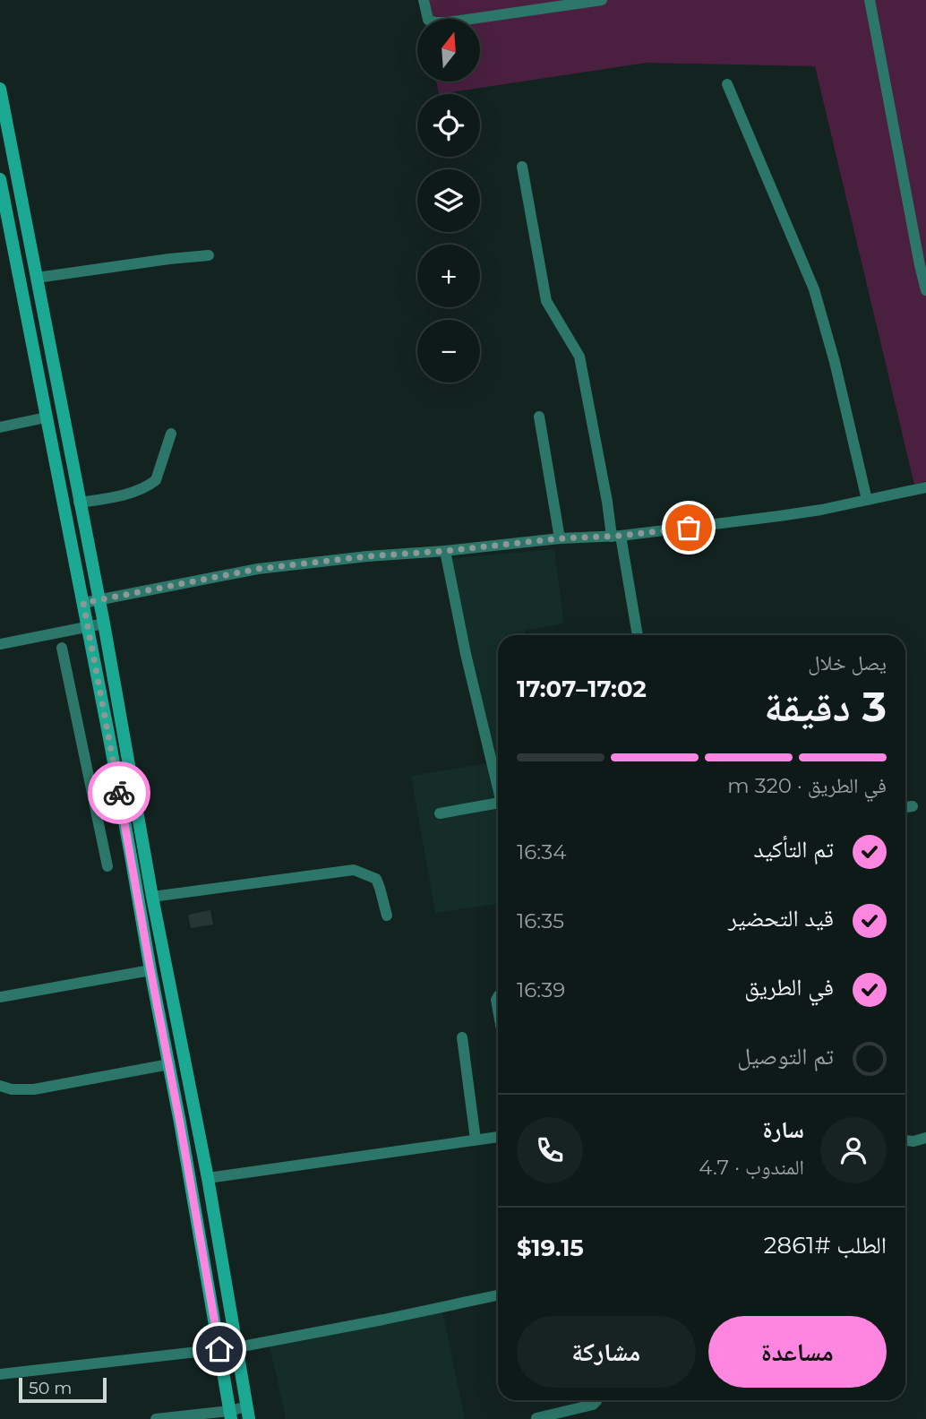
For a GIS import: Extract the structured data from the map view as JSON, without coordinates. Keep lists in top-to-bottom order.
{
  "scale_bar": "50 m",
  "north": "top",
  "page": {
    "map_buttons": ["+", "−"],
    "heading": ["3 دقيقة", "يصل خلال", "17:02–17:07"],
    "panel": [
      "سارة",
      "المندوب · 4.7",
      "الطلب #2861",
      "$19.15"
    ],
    "bar": "في الطريق · 320 m",
    "list": [
      ["تم التأكيد", "16:34"],
      ["قيد التحضير", "16:35"],
      ["في الطريق", "16:39"],
      "تم التوصيل"
    ],
    "buttons": ["مساعدة", "مشاركة"],
    "scale": "50 m"
  }
}
